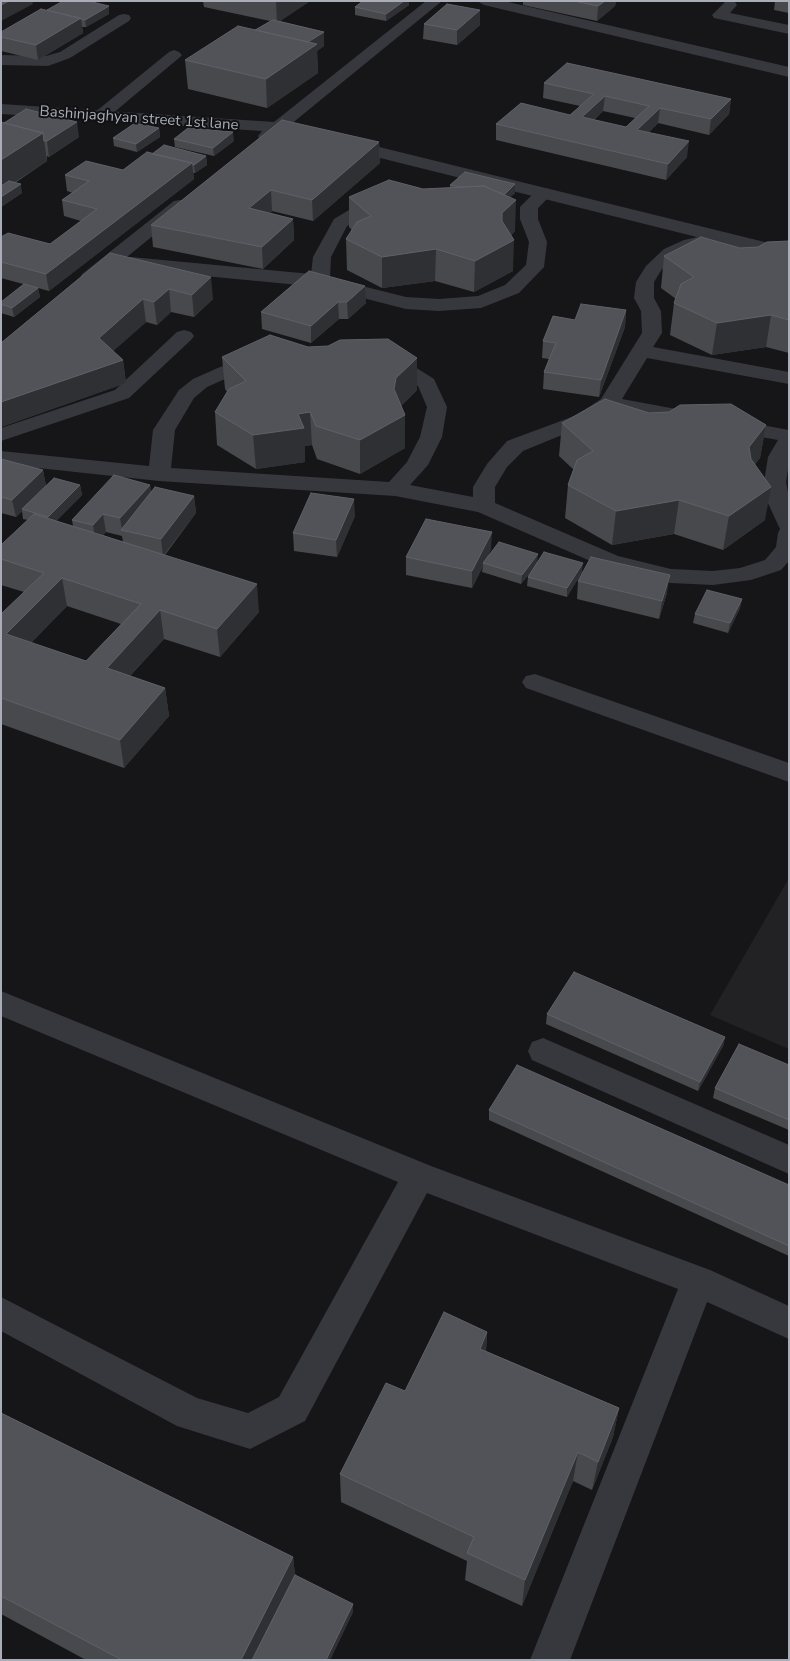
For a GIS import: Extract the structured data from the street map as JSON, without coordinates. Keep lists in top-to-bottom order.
{
  "streets": {
    "street": ["Bashinjaghyan street 1st lane"]
  }
}
